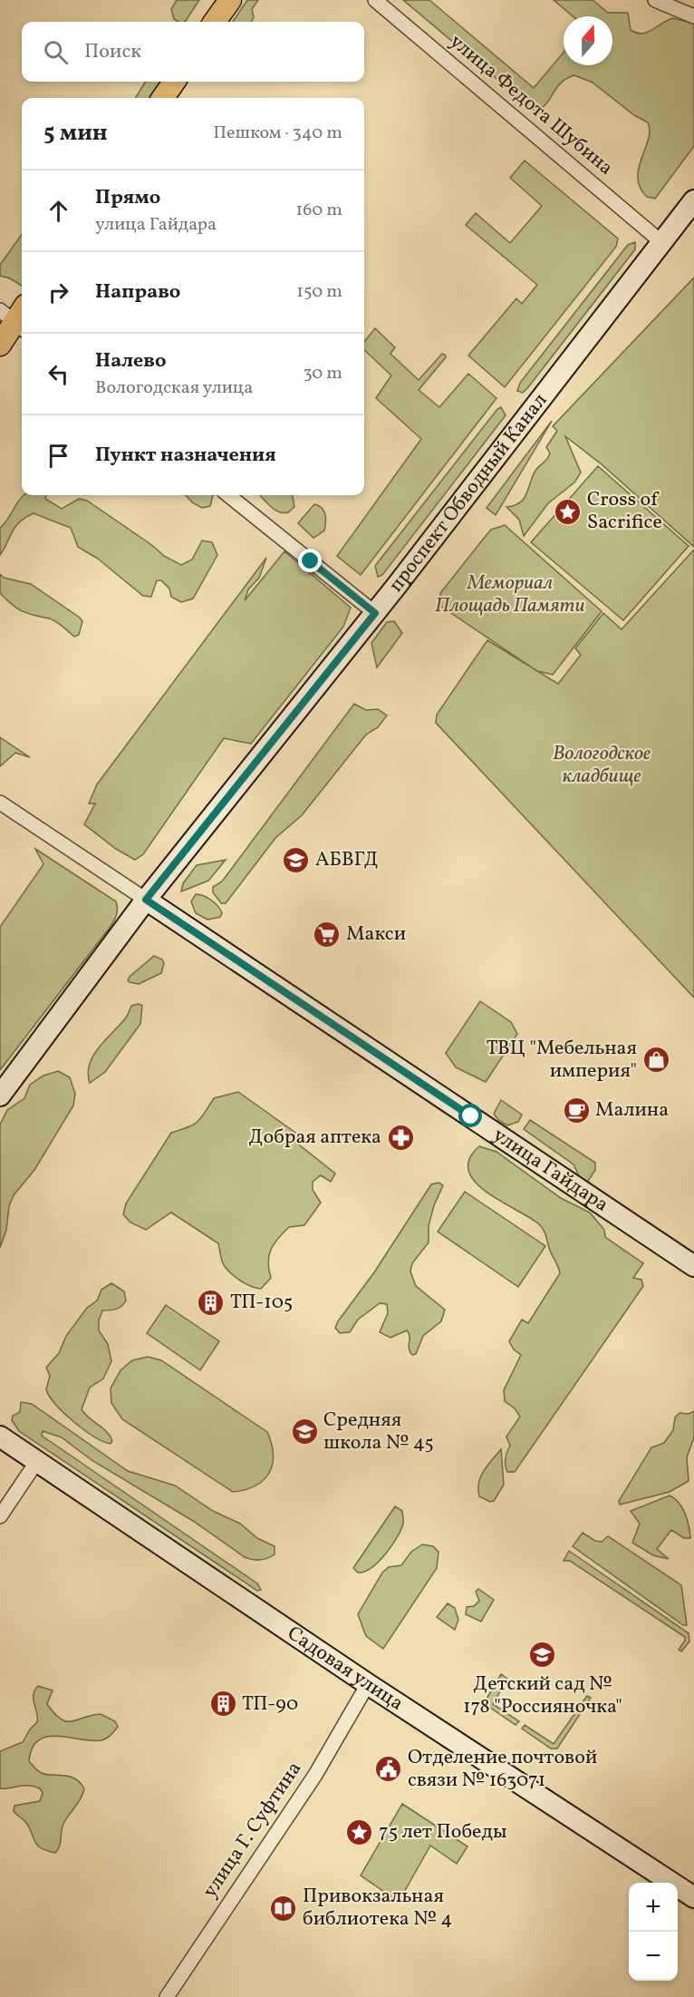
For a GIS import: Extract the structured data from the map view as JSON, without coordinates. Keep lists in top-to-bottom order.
{
  "streets": {
    "street": [
      "улица Федота Шубина",
      "проспект Обводный Канал",
      "улица Гайдара",
      "Садовая улица",
      "улица Г. Суфтина"
    ]
  },
  "crossings": [
    ["улица Федота Шубина", "проспект Обводный Канал"],
    ["проспект Обводный Канал", "улица Гайдара"],
    ["Садовая улица", "улица Г. Суфтина"]
  ],
  "parks": ["Мемориал Площадь Памяти", "Вологодское кладбище"],
  "places": {
    "place": ["Cross of Sacrifice", "75 лет Победы"],
    "school or university": ["АБВГД", "Средняя школа № 45", "Детский сад № 178 \"Россияночка\""],
    "supermarket": ["Макси"],
    "shop": ["ТВЦ \"Мебельная империя\""],
    "cafe": ["Малина"],
    "pharmacy": ["Добрая аптека"],
    "building": ["ТП-105", "ТП-90"],
    "public building": ["Отделение почтовой связи № 163071"],
    "library": ["Привокзальная библиотека № 4"]
  },
  "north": "top",
  "page": {
    "search": "Поиск",
    "heading": ["5 мин", "Пешком · 340 m"],
    "list": [
      ["Прямо", "улица Гайдара", "160 m"],
      ["Направо", "150 m"],
      ["Налево", "Вологодская улица", "30 m"],
      "Пункт назначения"
    ],
    "map_buttons": ["+", "−"]
  }
}
